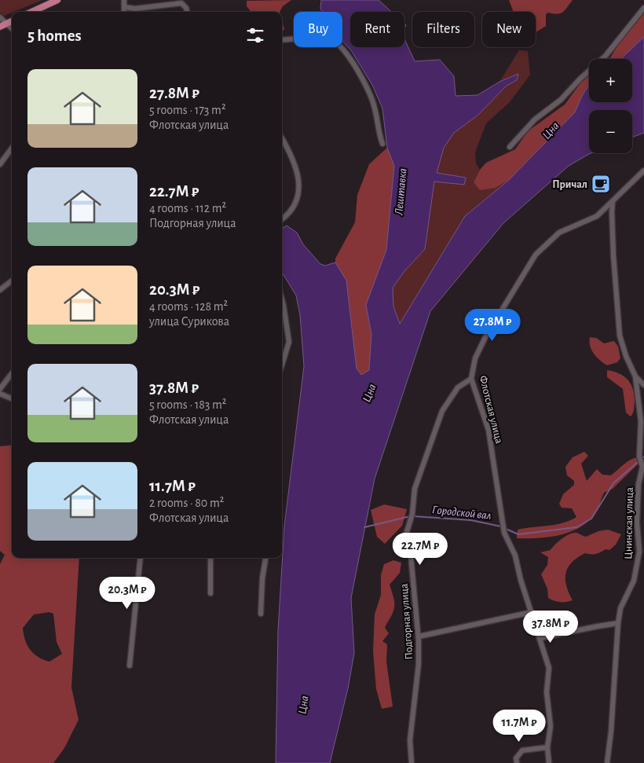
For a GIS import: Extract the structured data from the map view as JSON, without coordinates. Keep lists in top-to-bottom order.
{
  "streets": {
    "street": ["Флотская улица", "Цнинская улица", "Подгорная улица"]
  },
  "crossings": [
    ["Флотская улица", "Цнинская улица"],
    ["Флотская улица", "Подгорная улица"]
  ],
  "water": ["Цна", "Лештавка", "Городской вал"],
  "places": {
    "cafe": ["Причал"]
  },
  "page": {
    "chip": [
      "Buy",
      "Rent",
      "Filters",
      "New"
    ],
    "heading": "5 homes",
    "map_buttons": ["+", "−"],
    "list": [
      {
        "name": "27.8M ₽",
        "note": "5 rooms · 173 m² · Флотская улица"
      },
      {
        "name": "22.7M ₽",
        "note": "4 rooms · 112 m² · Подгорная улица"
      },
      {
        "name": "20.3M ₽",
        "note": "4 rooms · 128 m² · улица Сурикова"
      },
      {
        "name": "37.8M ₽",
        "note": "5 rooms · 183 m² · Флотская улица"
      },
      {
        "name": "11.7M ₽",
        "note": "2 rooms · 80 m² · Флотская улица"
      }
    ],
    "price": [
      "27.8M ₽",
      "22.7M ₽",
      "20.3M ₽",
      "37.8M ₽",
      "11.7M ₽"
    ]
  }
}
